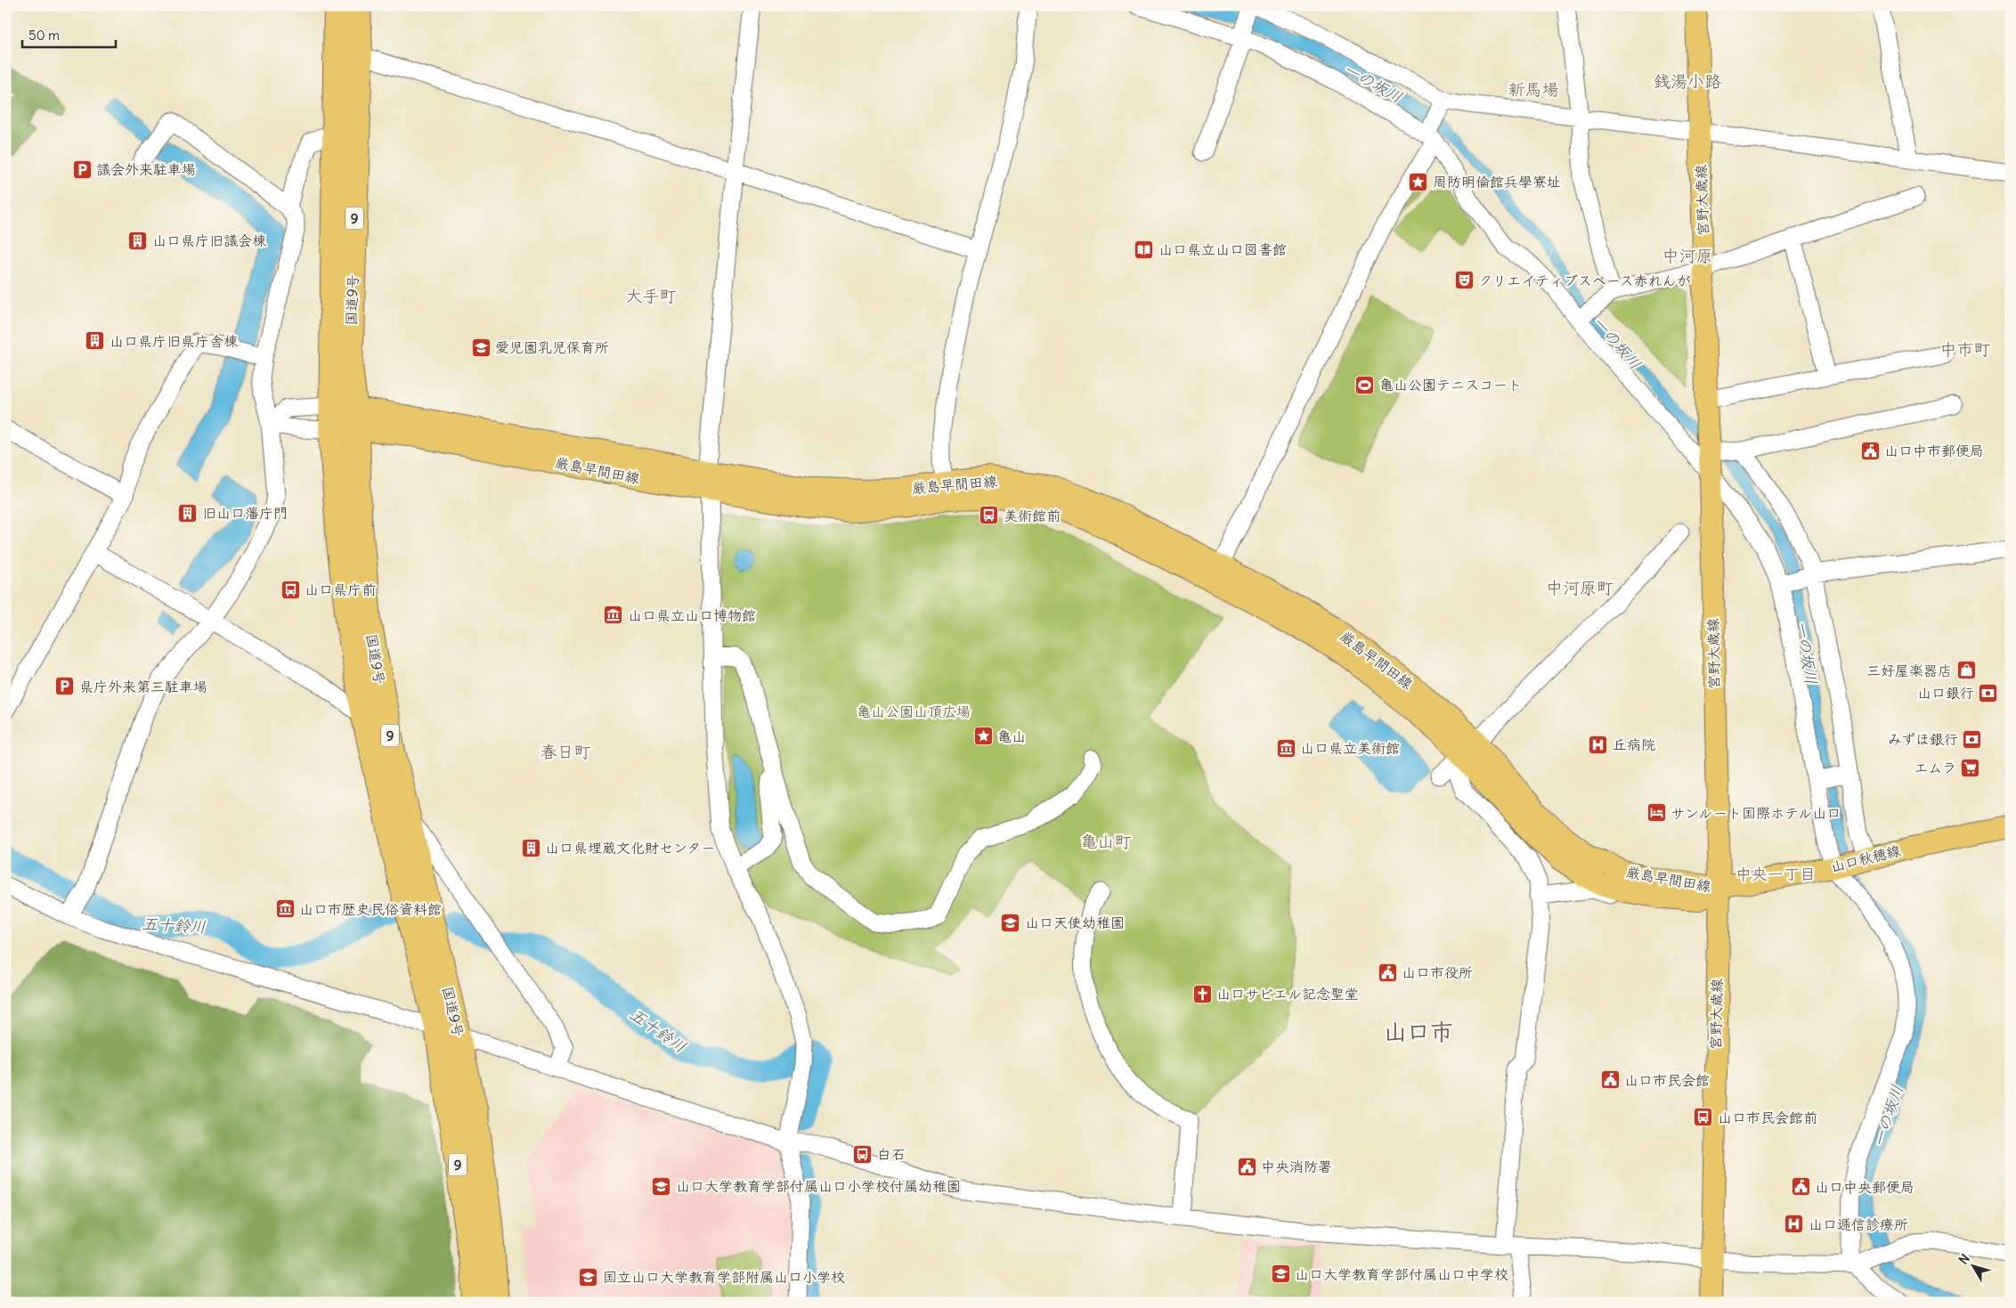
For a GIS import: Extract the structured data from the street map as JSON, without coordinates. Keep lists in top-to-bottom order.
{
  "streets": {
    "highway": ["9", "国道9号"],
    "main road": ["宮野大歳線", "厳島早間田線", "山口秋穂線"]
  },
  "crossings": [
    ["宮野大歳線", "厳島早間田線"],
    ["宮野大歳線", "山口秋穂線"],
    ["国道9号", "厳島早間田線"],
    ["厳島早間田線", "山口秋穂線"]
  ],
  "districts": [
    "銭湯小路",
    "新馬場",
    "中河原",
    "大手町",
    "中市町",
    "中河原町",
    "春日町",
    "亀山町",
    "中央一丁目",
    "山口市"
  ],
  "water": ["一の坂川", "五十鈴川"],
  "parks": ["亀山公園山頂広場"],
  "places": {
    "parking": ["議会外来駐車場", "県庁外来第三駐車場"],
    "place": ["周防明倫館兵學寮址", "亀山"],
    "building": [
      "山口県庁旧議会棟",
      "山口県庁旧県庁舎棟",
      "旧山口藩庁門",
      "山口県埋蔵文化財センター"
    ],
    "library": ["山口県立山口図書館"],
    "theatre": ["クリエイティブスペース赤れんが"],
    "school or university": [
      "愛児園乳児保育所",
      "山口天使幼稚園",
      "山口大学教育学部付属山口小学校付属幼稚園",
      "山口大学教育学部付属山口中学校",
      "国立山口大学教育学部附属山口小学校"
    ],
    "sports": ["亀山公園テニスコート"],
    "public building": [
      "山口中市郵便局",
      "山口市役所",
      "山口市民会館",
      "中央消防署",
      "山口中央郵便局"
    ],
    "bus stop": [
      "美術館前",
      "山口県庁前",
      "山口市民会館前",
      "白石"
    ],
    "museum": ["山口県立山口博物館", "山口県立美術館", "山口市歴史民俗資料館"],
    "shop": ["三好屋楽器店"],
    "bank": ["山口銀行", "みずほ銀行"],
    "hospital": ["丘病院", "山口逓信診療所"],
    "supermarket": ["エムラ"],
    "hotel": ["サンルート国際ホテル山口"],
    "church": ["山口サビエル記念聖堂"]
  },
  "scale_bar": "50 m",
  "north": "top left"
}
